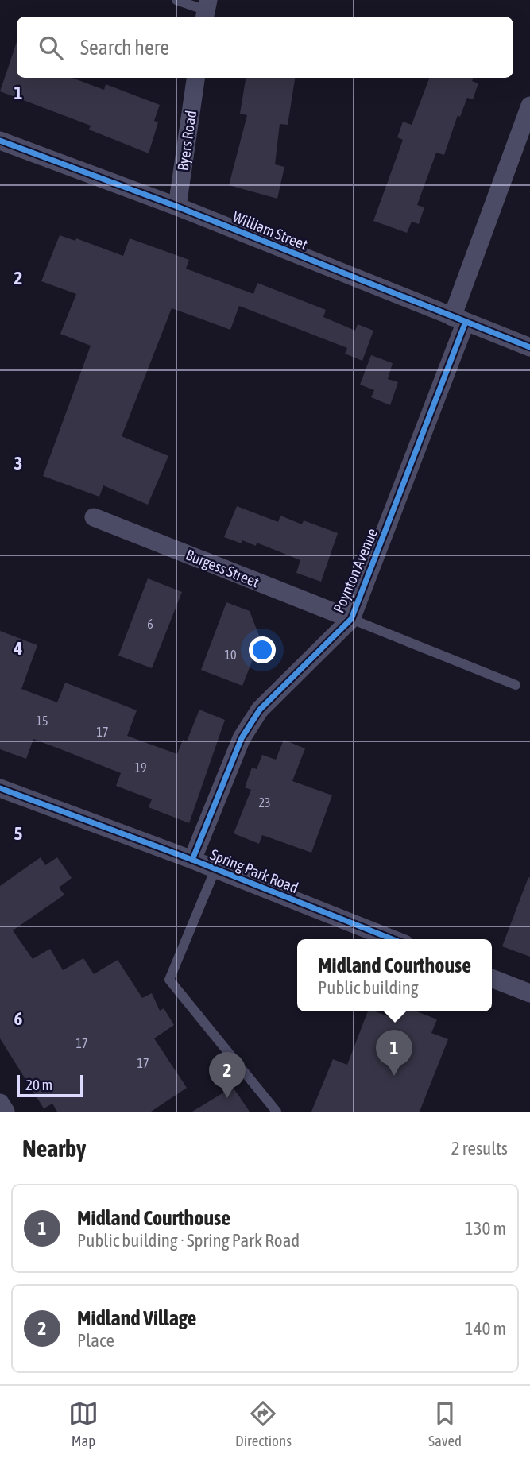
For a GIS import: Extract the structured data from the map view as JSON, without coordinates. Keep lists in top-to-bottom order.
{
  "streets": {
    "street": [
      "Byers Road",
      "William Street",
      "Burgess Street",
      "Poynton Avenue",
      "Spring Park Road"
    ]
  },
  "crossings": [
    ["Byers Road", "William Street"],
    ["William Street", "Poynton Avenue"],
    ["Burgess Street", "Poynton Avenue"],
    ["Poynton Avenue", "Spring Park Road"]
  ],
  "house_numbers": [
    "6",
    "10",
    "15",
    "17",
    "19",
    "23",
    "17",
    "17"
  ],
  "scale_bar": "20 m",
  "page": {
    "search": "Search here",
    "popup": ["Midland Courthouse", "Public building"],
    "pins": ["1", "2"],
    "scale": "20 m",
    "heading": ["Nearby", "2 results"],
    "list": [
      {
        "mark": "1",
        "name": "Midland Courthouse",
        "note": "Public building · Spring Park Road",
        "value": "130 m"
      },
      {
        "mark": "2",
        "name": "Midland Village",
        "note": "Place",
        "value": "140 m"
      }
    ],
    "nav": ["Map", "Directions", "Saved"]
  },
  "grid": {
    "rows": [
      "1",
      "2",
      "3",
      "4",
      "5",
      "6"
    ]
  }
}
